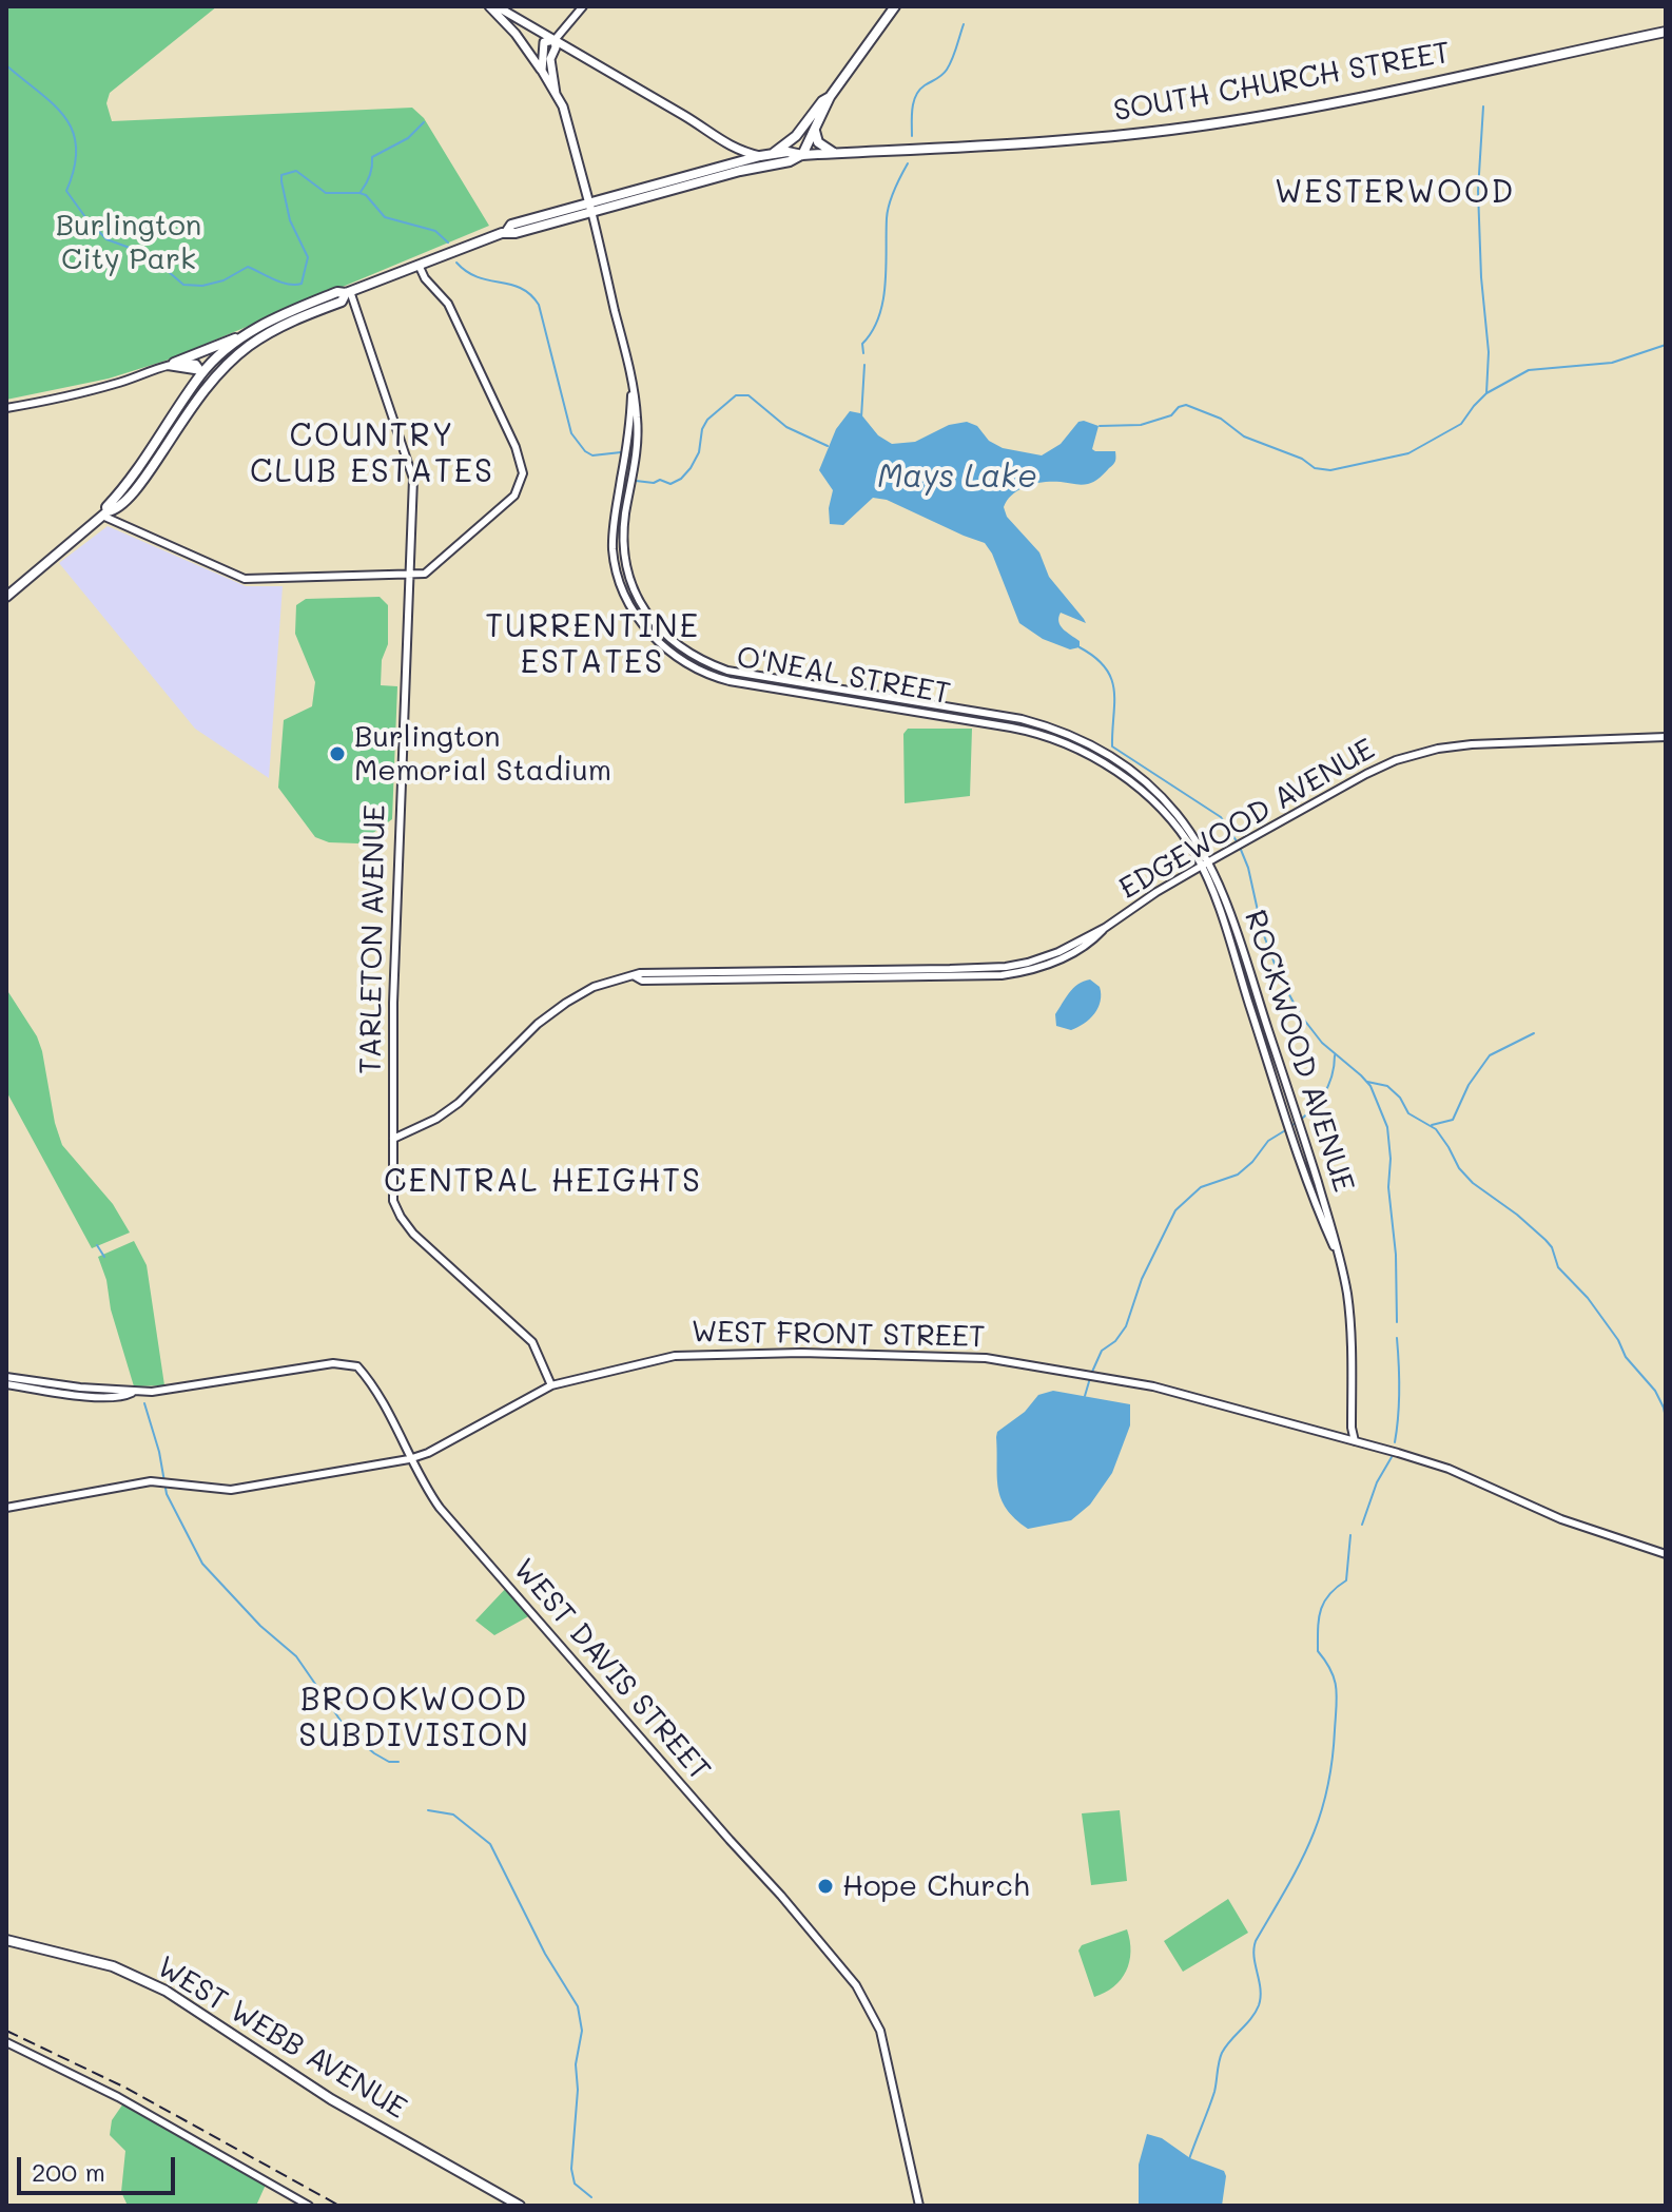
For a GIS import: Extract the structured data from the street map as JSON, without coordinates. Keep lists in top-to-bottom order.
{
  "streets": {
    "main road": ["SOUTH CHURCH STREET", "WEST WEBB AVENUE"],
    "street": [
      "O'NEAL STREET",
      "EDGEWOOD AVENUE",
      "TARLETON AVENUE",
      "ROCKWOOD AVENUE",
      "WEST FRONT STREET",
      "WEST DAVIS STREET"
    ]
  },
  "crossings": [
    ["SOUTH CHURCH STREET", "O'NEAL STREET"],
    ["SOUTH CHURCH STREET", "TARLETON AVENUE"],
    ["O'NEAL STREET", "EDGEWOOD AVENUE"],
    ["O'NEAL STREET", "ROCKWOOD AVENUE"],
    ["EDGEWOOD AVENUE", "TARLETON AVENUE"],
    ["EDGEWOOD AVENUE", "ROCKWOOD AVENUE"],
    ["TARLETON AVENUE", "WEST FRONT STREET"],
    ["ROCKWOOD AVENUE", "WEST FRONT STREET"],
    ["WEST FRONT STREET", "WEST DAVIS STREET"]
  ],
  "districts": [
    "WESTERWOOD",
    "COUNTRY CLUB ESTATES",
    "TURRENTINE ESTATES",
    "CENTRAL HEIGHTS",
    "BROOKWOOD SUBDIVISION"
  ],
  "water": ["Mays Lake"],
  "parks": ["Burlington City Park"],
  "places": ["Burlington Memorial Stadium", "Hope Church"],
  "scale_bar": "200 m"
}
